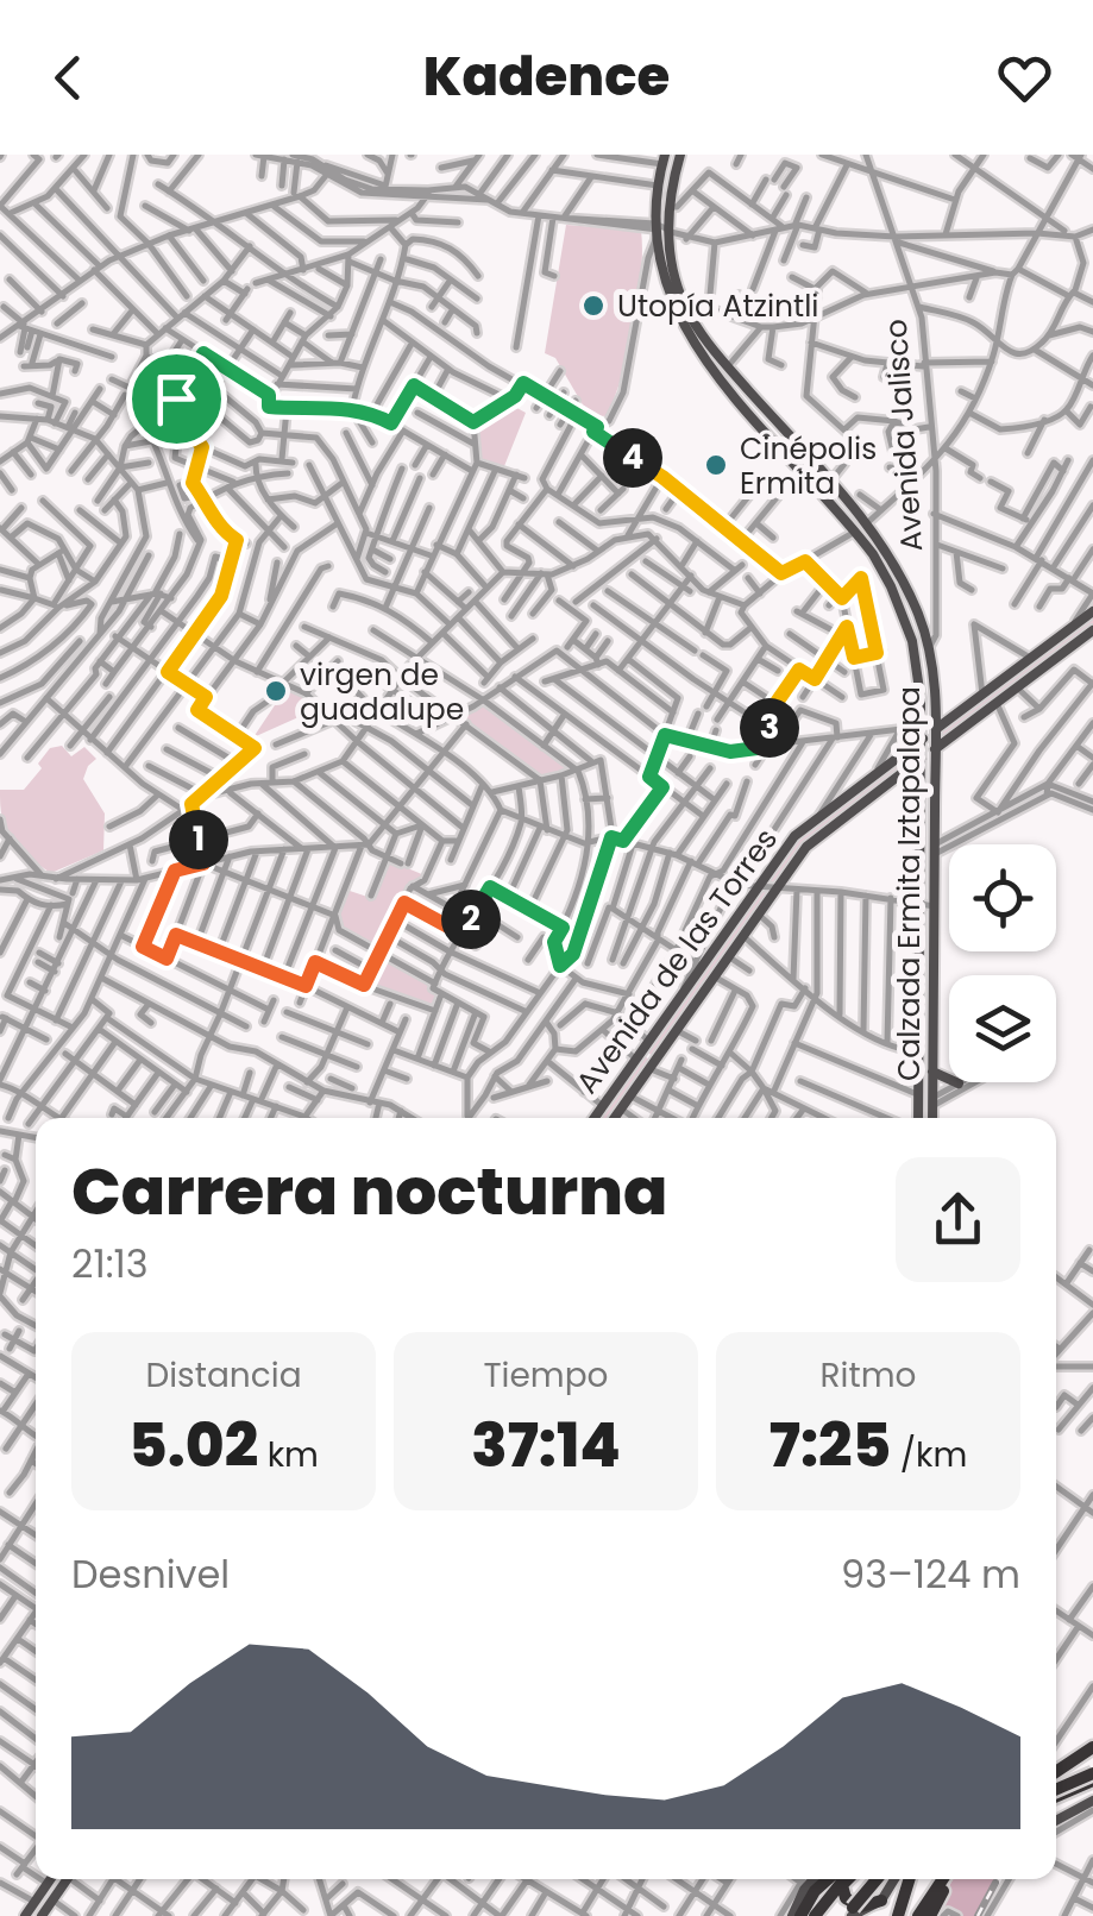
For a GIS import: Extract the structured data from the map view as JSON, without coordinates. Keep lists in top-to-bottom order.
{
  "streets": {
    "main road": ["Calzada Ermita Iztapalapa", "Avenida de las Torres"],
    "street": ["Avenida Jalisco"]
  },
  "crossings": [
    ["Avenida Jalisco", "Calzada Ermita Iztapalapa"],
    ["Calzada Ermita Iztapalapa", "Avenida de las Torres"]
  ],
  "places": ["Utopía Atzintli", "Cinépolis Ermita", "virgen de guadalupe"],
  "page": {
    "header": "Kadence",
    "pins": [
      "4",
      "3",
      "1",
      "2"
    ],
    "heading": ["Carrera nocturna", "21:13"],
    "stats": [
      ["Distancia", "5.02 km"],
      ["Tiempo", "37:14"],
      ["Ritmo", "7:25 /km"]
    ],
    "chart": ["Desnivel", "93–124 m"]
  }
}
